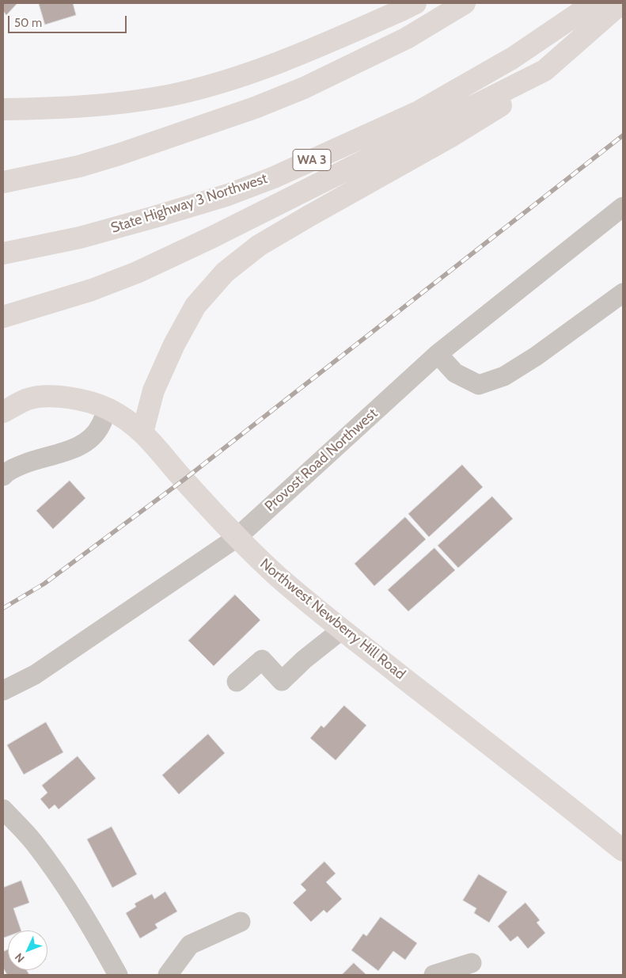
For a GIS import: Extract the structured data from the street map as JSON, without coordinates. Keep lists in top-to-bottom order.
{
  "streets": {
    "main road": ["WA 3", "State Highway 3 Northwest", "Northwest Newberry Hill Road"],
    "street": ["Provost Road Northwest"]
  },
  "crossings": [
    ["Provost Road Northwest", "Northwest Newberry Hill Road"]
  ],
  "scale_bar": "50 m",
  "north": "bottom left"
}
